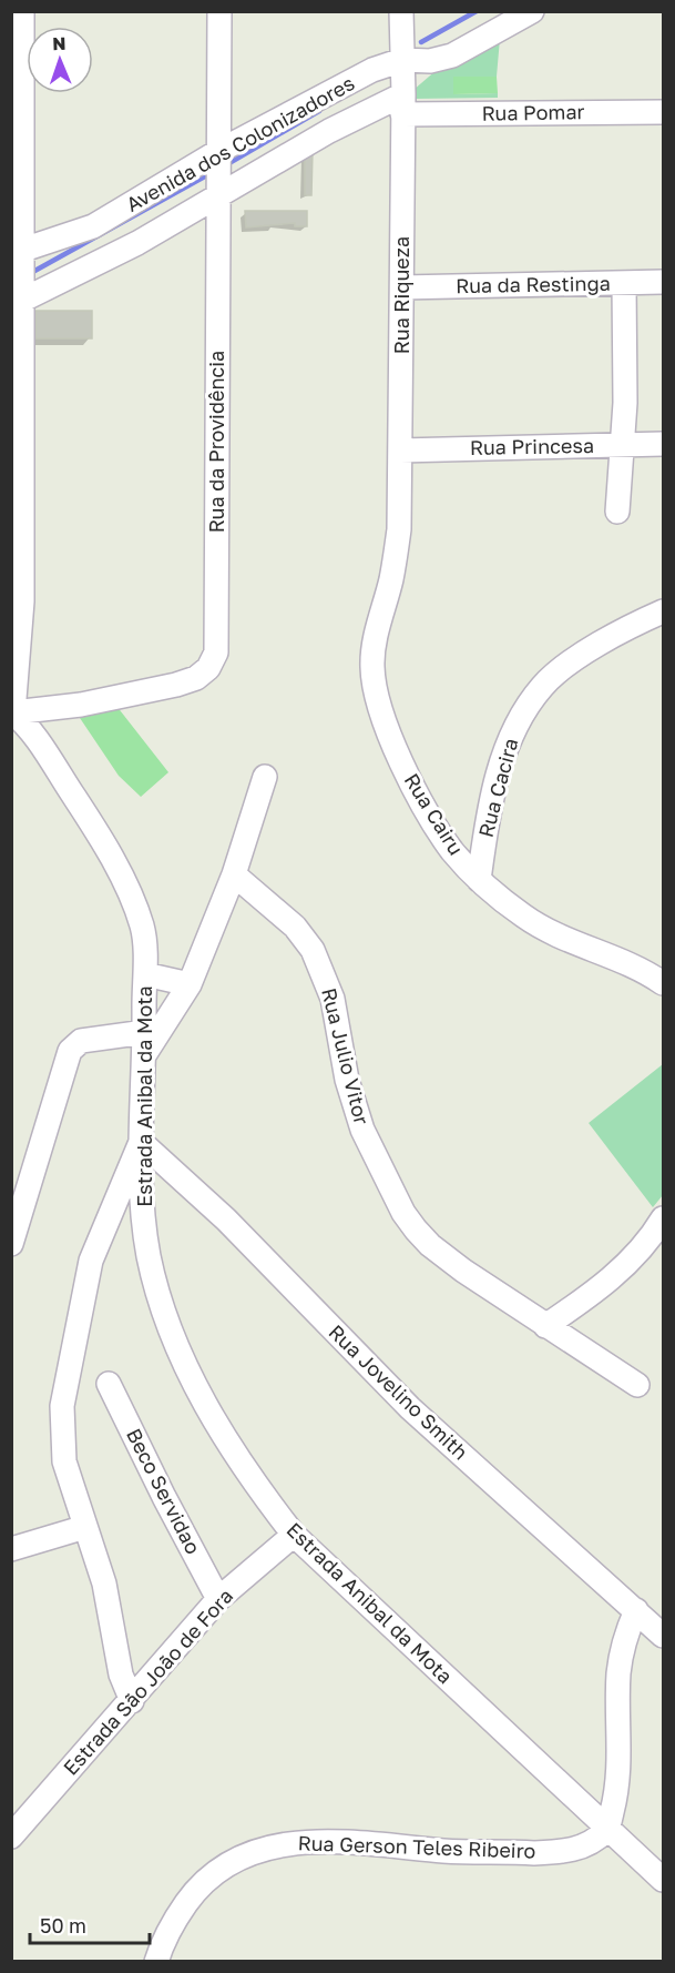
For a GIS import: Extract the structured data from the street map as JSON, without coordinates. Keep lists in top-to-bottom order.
{
  "streets": {
    "street": [
      "Rua Pomar",
      "Avenida dos Colonizadores",
      "Rua da Restinga",
      "Rua Riqueza",
      "Rua da Providência",
      "Rua Princesa",
      "Rua Cacira",
      "Rua Cairu",
      "Rua Julio Vitor",
      "Estrada Anibal da Mota",
      "Rua Jovelino Smith",
      "Beco Servidao",
      "Estrada São João de Fora",
      "Rua Gerson Teles Ribeiro"
    ]
  },
  "crossings": [
    ["Rua Pomar", "Avenida dos Colonizadores"],
    ["Rua Pomar", "Rua Riqueza"],
    ["Avenida dos Colonizadores", "Rua Riqueza"],
    ["Avenida dos Colonizadores", "Rua da Providência"],
    ["Rua da Restinga", "Rua Riqueza"],
    ["Rua Riqueza", "Rua Princesa"],
    ["Rua Riqueza", "Rua Cairu"],
    ["Rua da Providência", "Estrada Anibal da Mota"],
    ["Rua Cacira", "Rua Cairu"],
    ["Estrada Anibal da Mota", "Rua Jovelino Smith"],
    ["Estrada Anibal da Mota", "Estrada São João de Fora"],
    ["Estrada Anibal da Mota", "Rua Gerson Teles Ribeiro"],
    ["Beco Servidao", "Estrada São João de Fora"]
  ],
  "scale_bar": "50 m",
  "north": "top"
}
